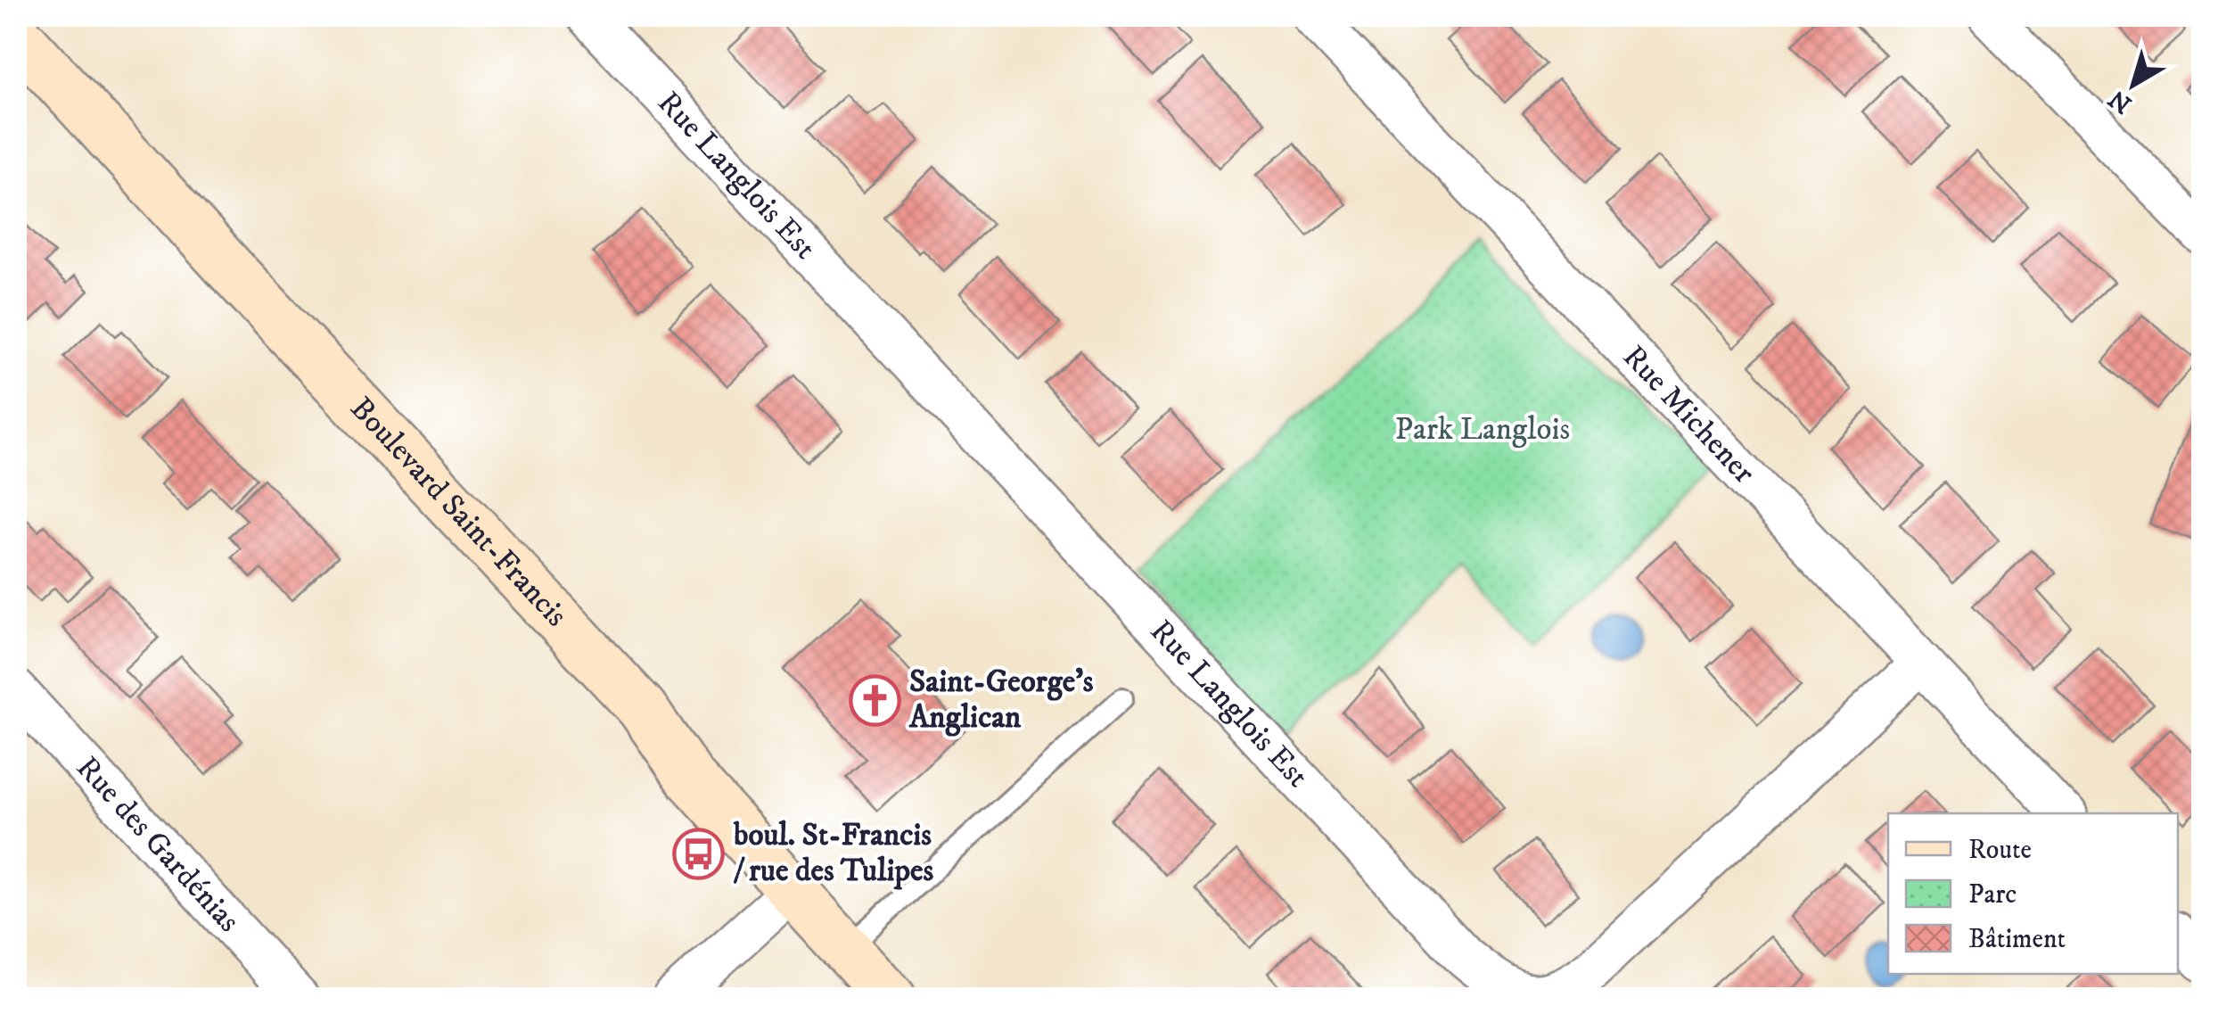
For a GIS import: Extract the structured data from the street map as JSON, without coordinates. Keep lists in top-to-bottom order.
{
  "streets": {
    "street": [
      "Rue Langlois Est",
      "Rue Michener",
      "Boulevard Saint-Francis",
      "Rue des Gardénias"
    ]
  },
  "crossings": [
    ["Rue Langlois Est", "Rue Michener"]
  ],
  "parks": ["Park Langlois"],
  "places": {
    "church": ["Saint-George's Anglican"],
    "bus stop": ["boul. St-Francis / rue des Tulipes"]
  },
  "legend": ["Route", "Parc", "Bâtiment"],
  "north": "bottom left"
}
